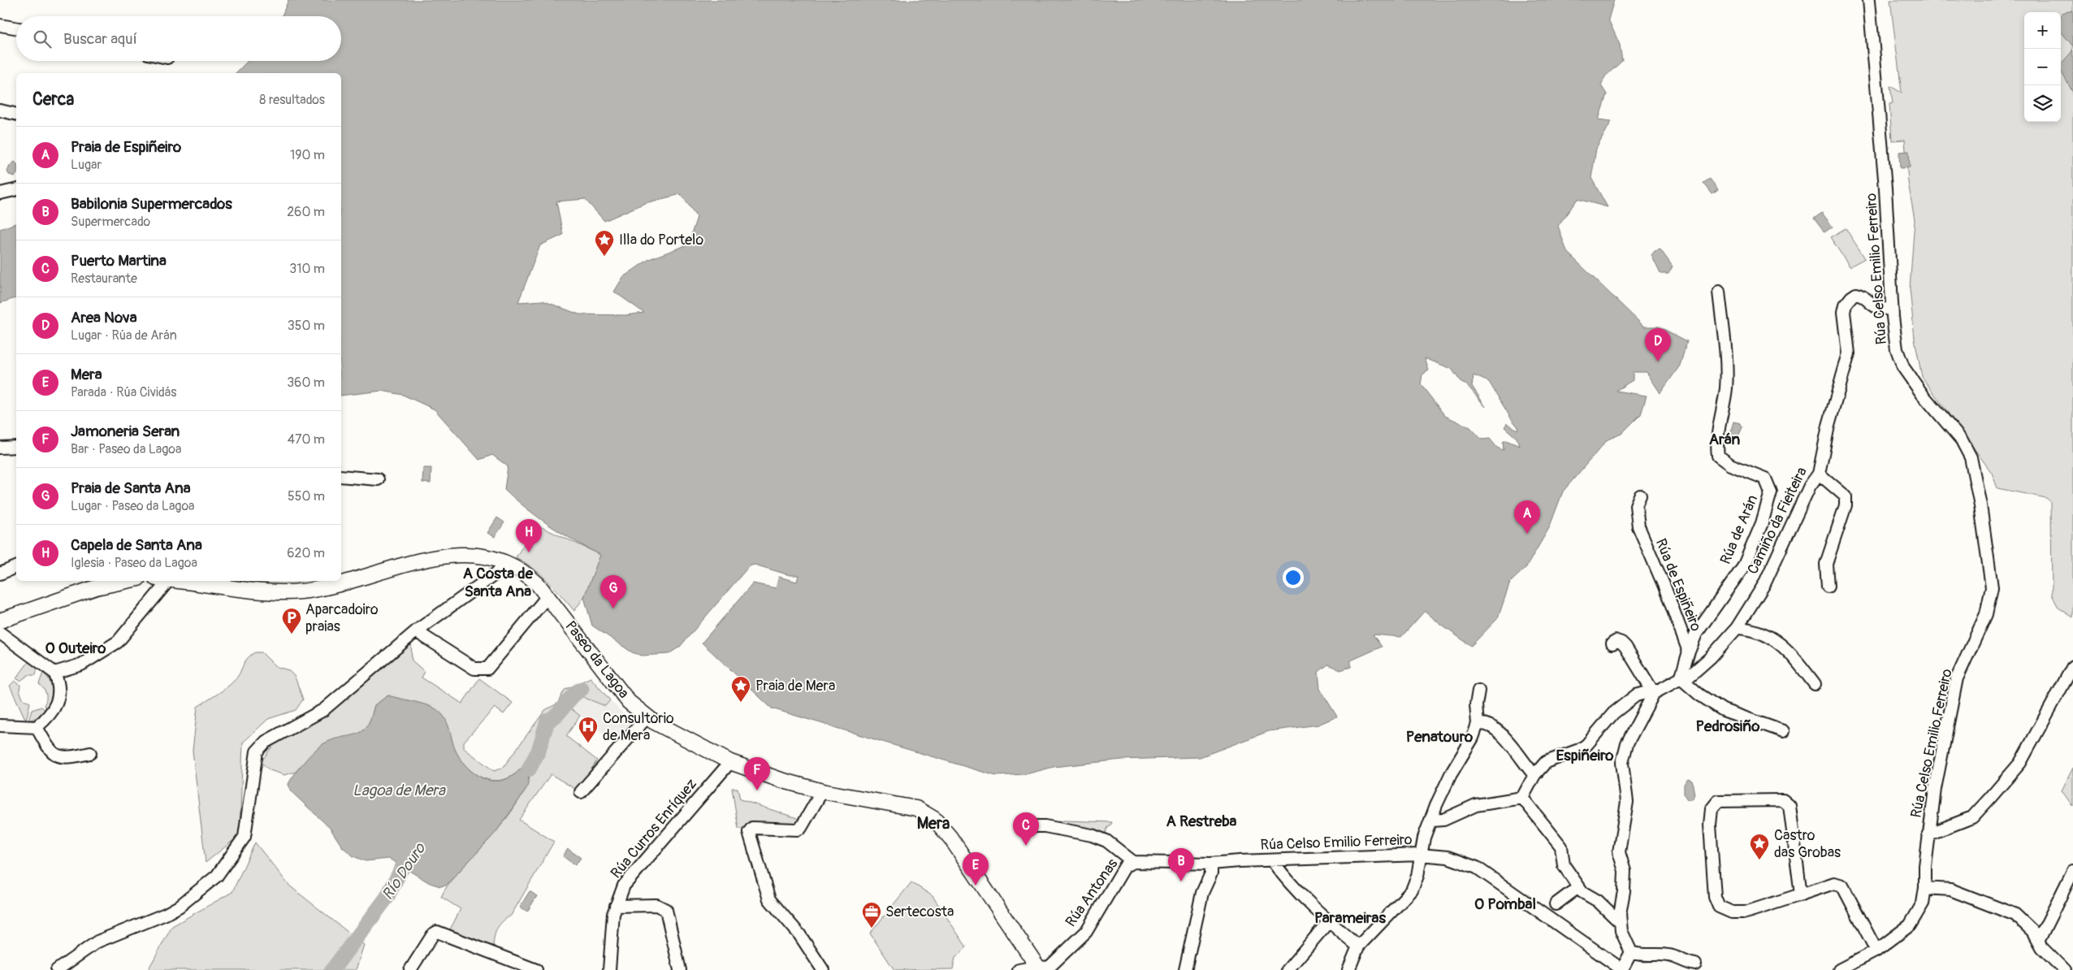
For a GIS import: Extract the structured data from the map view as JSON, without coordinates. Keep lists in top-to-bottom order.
{
  "streets": {
    "main road": ["Paseo da Lagoa"],
    "street": [
      "Rúa Celso Emilio Ferreiro",
      "Camiño da Fieiteira",
      "Rúa de Arán",
      "Rúa de Espiñeiro",
      "Rúa Curros Enríquez",
      "Rúa Antonas"
    ]
  },
  "crossings": [
    ["Rúa Celso Emilio Ferreiro", "Camiño da Fieiteira"],
    ["Rúa Celso Emilio Ferreiro", "Rúa Antonas"],
    ["Camiño da Fieiteira", "Rúa de Espiñeiro"],
    ["Rúa de Arán", "Rúa de Espiñeiro"],
    ["Paseo da Lagoa", "Rúa Curros Enríquez"],
    ["Paseo da Lagoa", "Rúa Antonas"]
  ],
  "districts": [
    "Arán",
    "A Costa de Santa Ana",
    "O Outeiro",
    "Pedrosiño",
    "Penatouro",
    "Espiñeiro",
    "A Restreba",
    "Mera",
    "O Pombal",
    "Parameiras"
  ],
  "water": ["Lagoa de Mera", "Río Douro"],
  "places": {
    "place": ["Illa do Portelo", "Praia de Mera", "Castro das Grobas"],
    "parking": ["Aparcadoiro praias"],
    "hospital": ["Consultorio de Mera"],
    "office": ["Sertecosta"]
  },
  "page": {
    "map_buttons": ["+", "−"],
    "search": "Buscar aquí",
    "heading": ["Cerca", "8 resultados"],
    "list": [
      {
        "mark": "A",
        "name": "Praia de Espiñeiro",
        "note": "Lugar",
        "value": "190 m"
      },
      {
        "mark": "B",
        "name": "Babilonia Supermercados",
        "note": "Supermercado",
        "value": "260 m"
      },
      {
        "mark": "C",
        "name": "Puerto Martina",
        "note": "Restaurante",
        "value": "310 m"
      },
      {
        "mark": "D",
        "name": "Area Nova",
        "note": "Lugar · Rúa de Arán",
        "value": "350 m"
      },
      {
        "mark": "E",
        "name": "Mera",
        "note": "Parada · Rúa Cividás",
        "value": "360 m"
      },
      {
        "mark": "F",
        "name": "Jamoneria Seran",
        "note": "Bar · Paseo da Lagoa",
        "value": "470 m"
      },
      {
        "mark": "G",
        "name": "Praia de Santa Ana",
        "note": "Lugar · Paseo da Lagoa",
        "value": "550 m"
      },
      {
        "mark": "H",
        "name": "Capela de Santa Ana",
        "note": "Iglesia · Paseo da Lagoa",
        "value": "620 m"
      }
    ],
    "pins": [
      "D",
      "A",
      "H",
      "G",
      "F",
      "C",
      "B",
      "E"
    ]
  }
}
